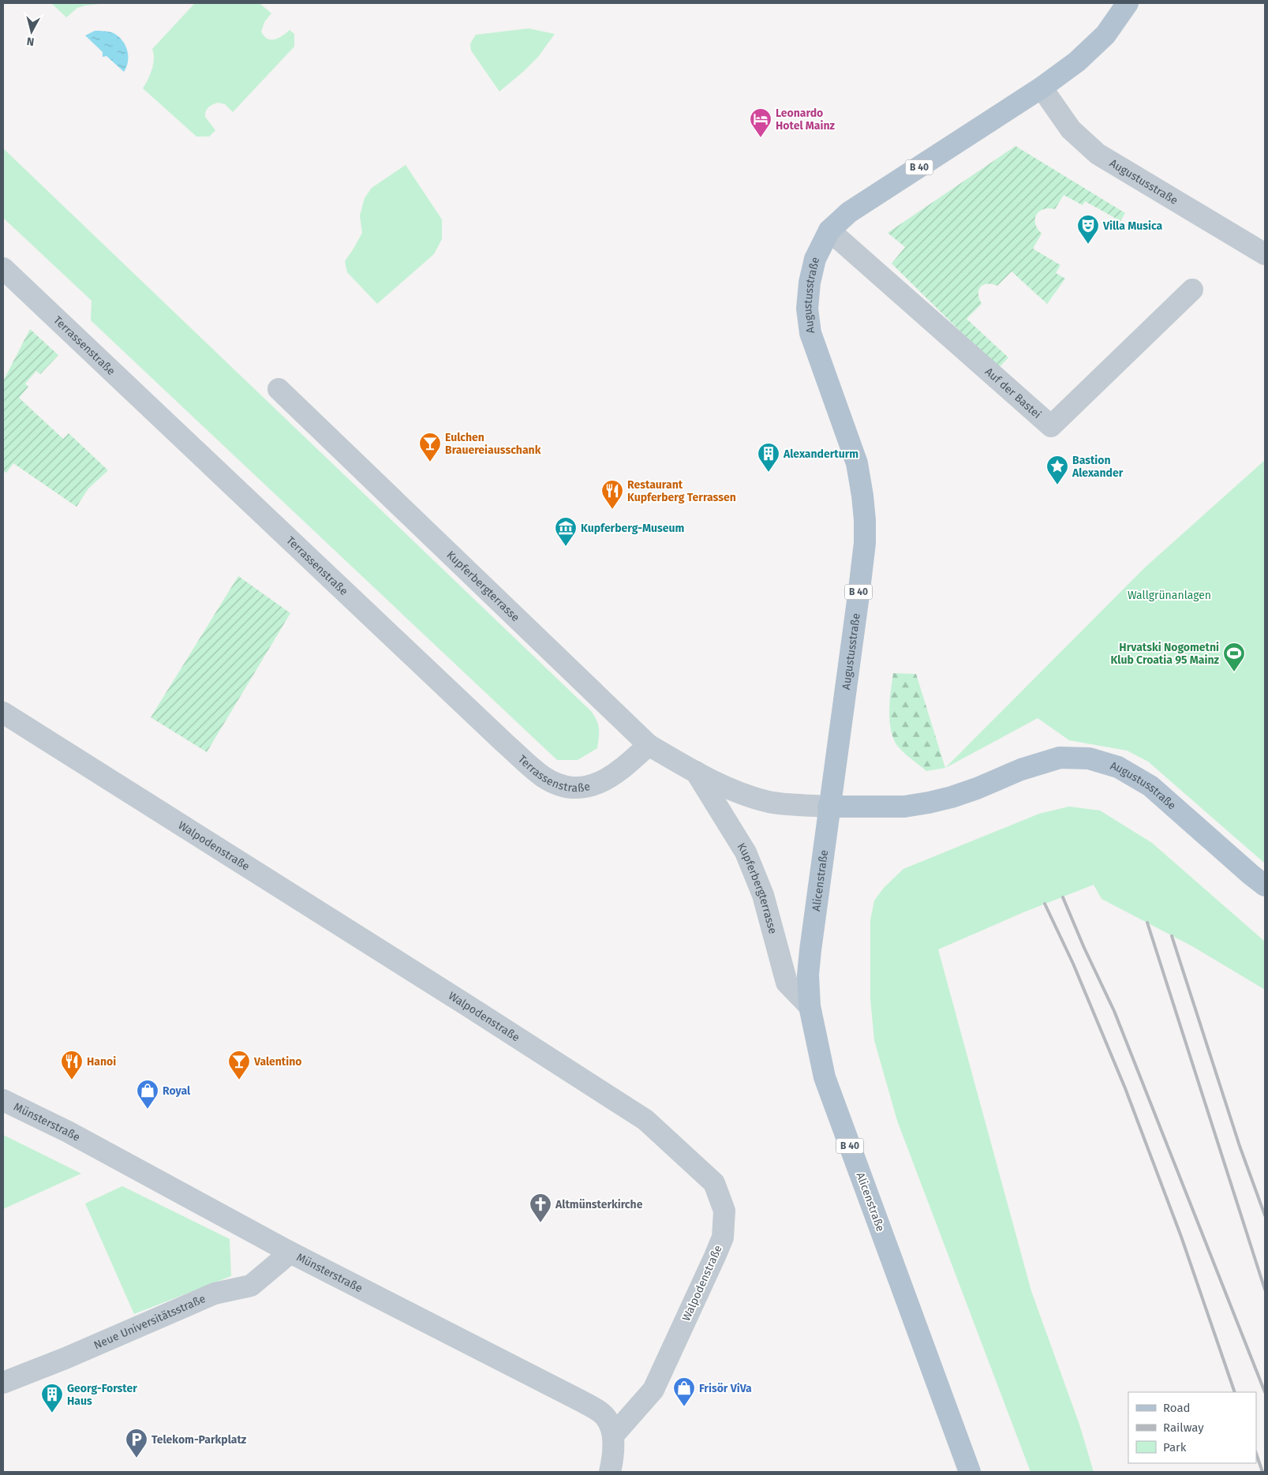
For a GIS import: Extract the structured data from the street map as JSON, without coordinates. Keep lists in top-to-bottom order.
{
  "streets": {
    "main road": ["B 40", "Augustusstraße", "Alicenstraße"],
    "street": [
      "Terrassenstraße",
      "Auf der Bastei",
      "Kupferbergterrasse",
      "Walpodenstraße",
      "Münsterstraße",
      "Neue Universitätsstraße"
    ]
  },
  "crossings": [
    ["Augustusstraße", "Auf der Bastei"],
    ["Augustusstraße", "Kupferbergterrasse"],
    ["Augustusstraße", "Alicenstraße"],
    ["Terrassenstraße", "Kupferbergterrasse"],
    ["Kupferbergterrasse", "Alicenstraße"],
    ["Walpodenstraße", "Münsterstraße"],
    ["Münsterstraße", "Neue Universitätsstraße"]
  ],
  "parks": ["Wallgrünanlagen"],
  "places": {
    "hotel": ["Leonardo Hotel Mainz"],
    "theatre": ["Villa Musica"],
    "bar": ["Eulchen Brauereiausschank", "Valentino"],
    "building": ["Alexanderturm", "Georg-Forster Haus"],
    "place": ["Bastion Alexander"],
    "restaurant": ["Restaurant Kupferberg Terrassen", "Hanoi"],
    "museum": ["Kupferberg-Museum"],
    "sports": ["Hrvatski Nogometni Klub Croatia 95 Mainz"],
    "shop": ["Royal", "Frisör ViVa"],
    "church": ["Altmünsterkirche"],
    "parking": ["Telekom-Parkplatz"]
  },
  "legend": ["Road", "Railway", "Park"],
  "north": "bottom"
}
